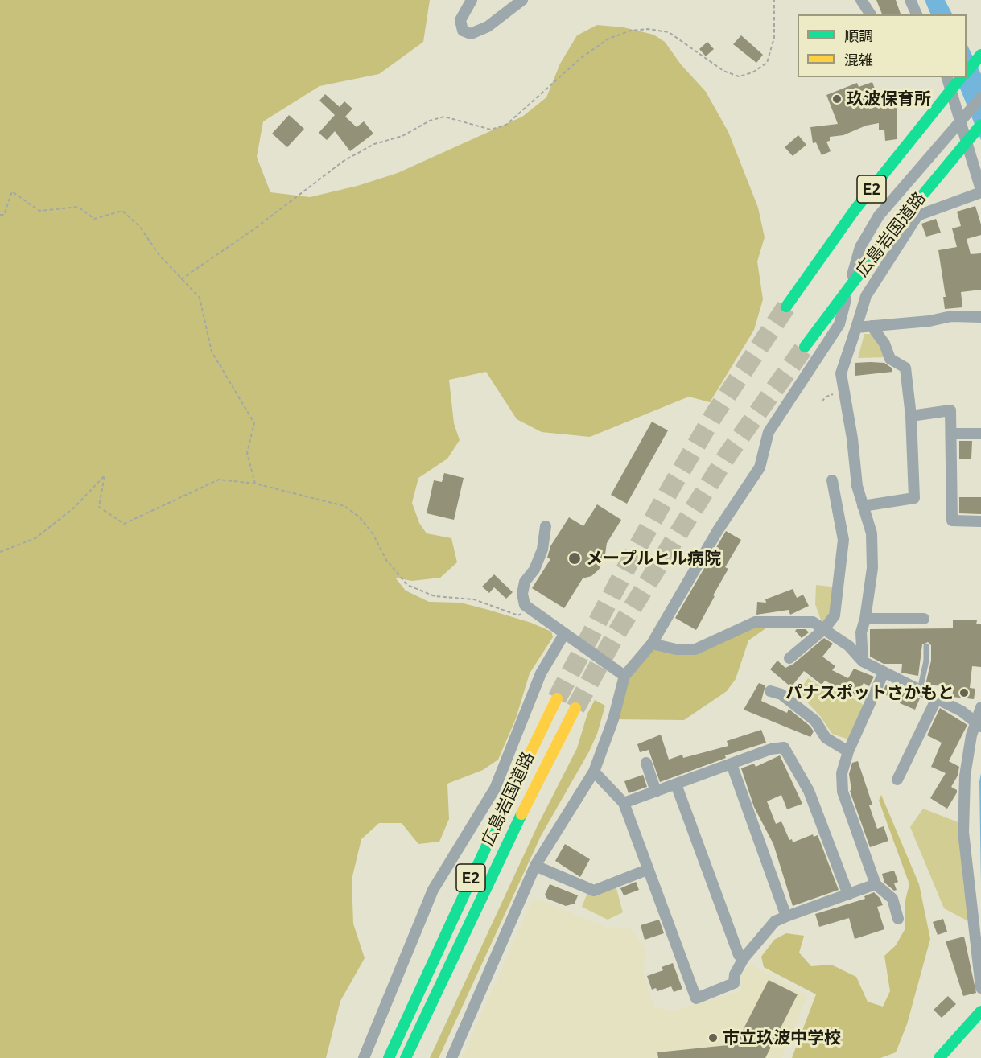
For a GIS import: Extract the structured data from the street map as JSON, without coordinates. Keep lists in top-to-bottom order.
{
  "streets": {
    "main road": ["E2", "広島岩国道路"]
  },
  "places": [
    "玖波保育所",
    "メープルヒル病院",
    "パナスポットさかもと",
    "市立玖波中学校"
  ],
  "legend": ["順調", "混雑"]
}
